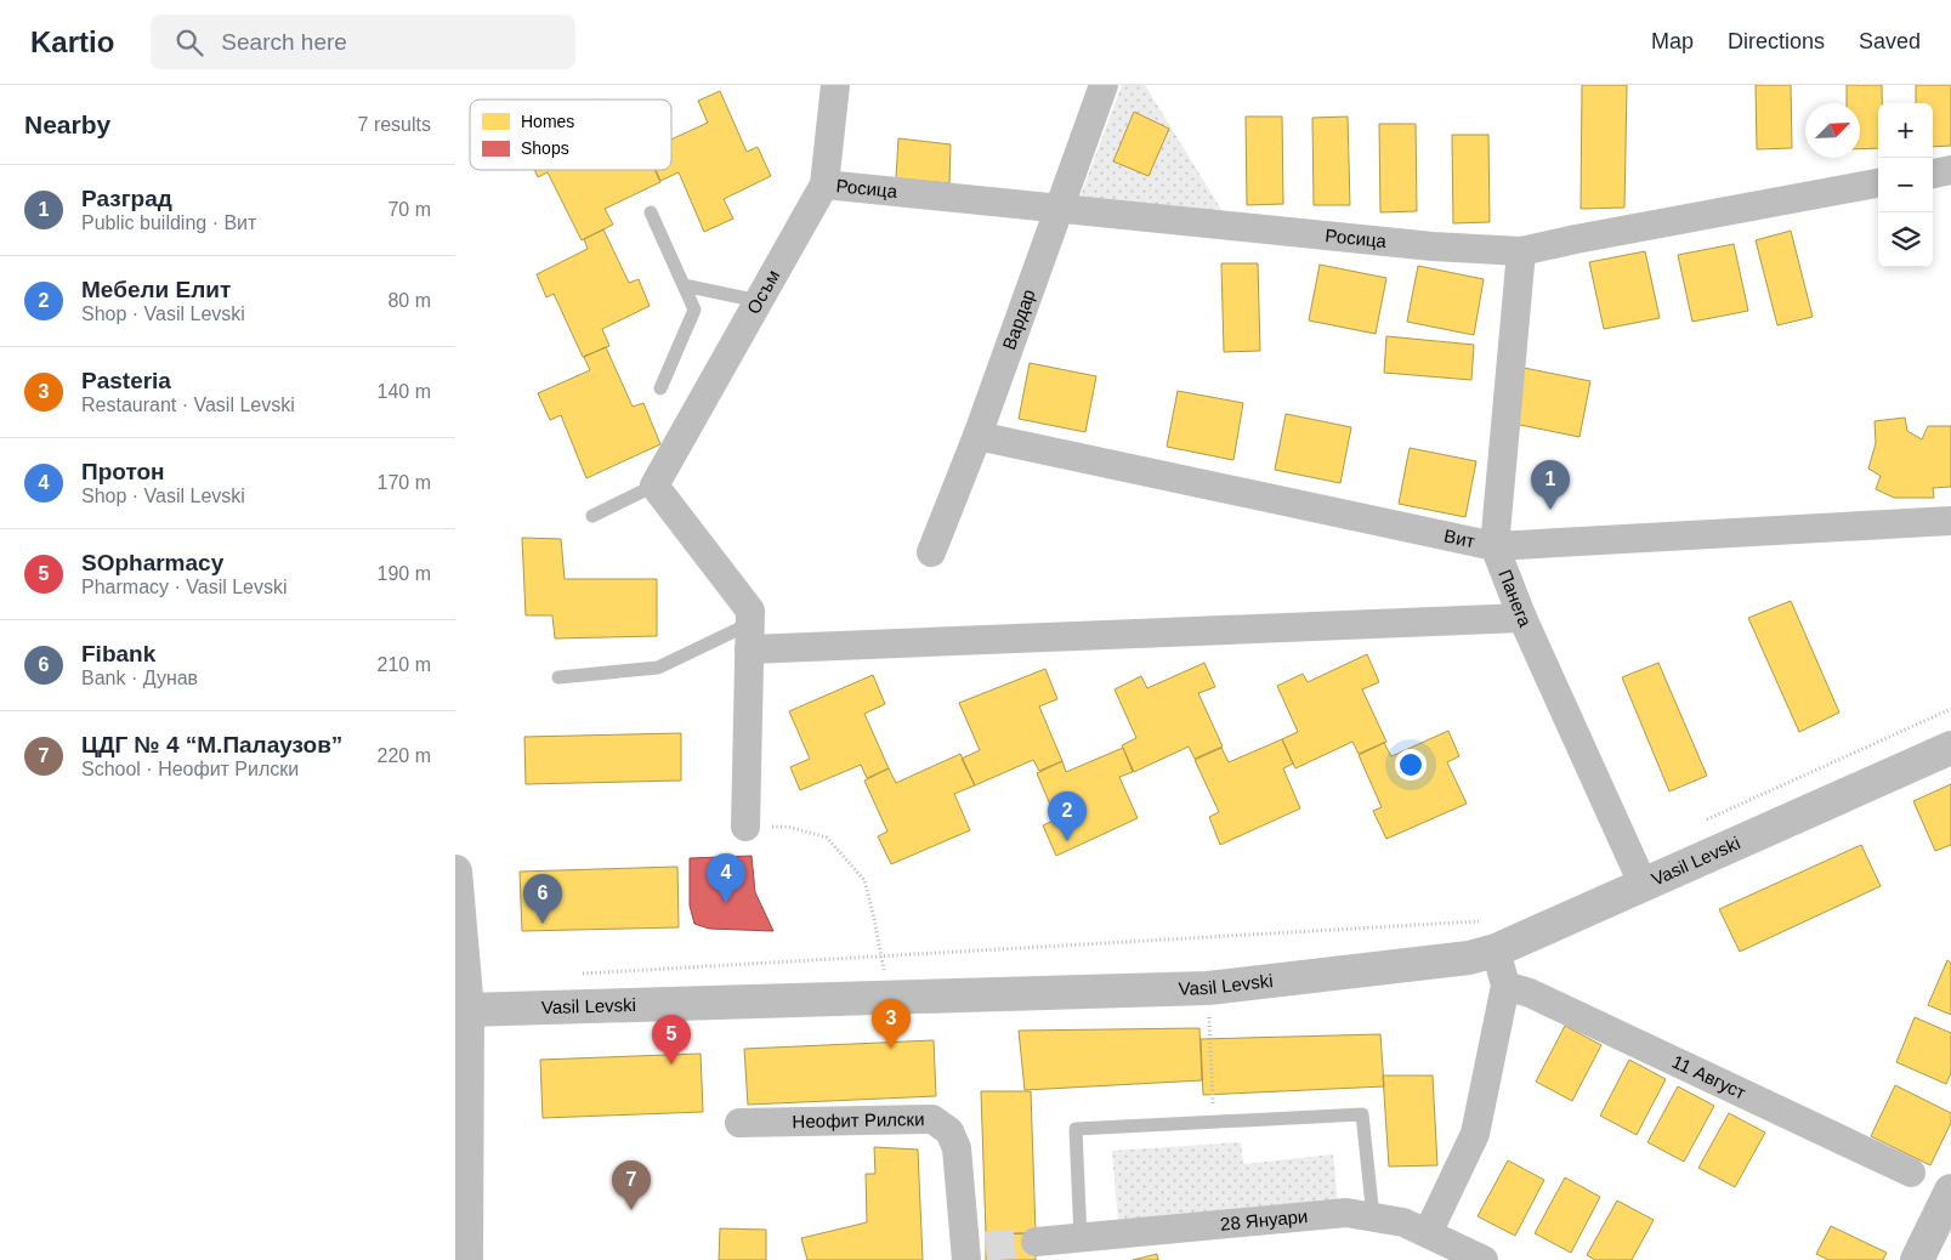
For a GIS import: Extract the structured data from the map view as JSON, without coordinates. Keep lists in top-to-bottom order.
{
  "streets": {
    "street": [
      "Росица",
      "Осъм",
      "Вардар",
      "Вит",
      "Панега",
      "Vasil Levski",
      "11 Август",
      "Неофит Рилски",
      "28 Януари"
    ]
  },
  "crossings": [
    ["Росица", "Осъм"],
    ["Росица", "Вардар"],
    ["Росица", "Панега"],
    ["Вардар", "Вит"],
    ["Вит", "Панега"],
    ["Панега", "Vasil Levski"]
  ],
  "legend": ["Homes", "Shops"],
  "north": "top right",
  "page": {
    "header": "Kartio",
    "search": "Search here",
    "nav": ["Map", "Directions", "Saved"],
    "heading": ["Nearby", "7 results"],
    "map_buttons": ["+", "−"],
    "list": [
      {
        "mark": "1",
        "name": "Разград",
        "note": "Public building · Вит",
        "value": "70 m"
      },
      {
        "mark": "2",
        "name": "Мебели Елит",
        "note": "Shop · Vasil Levski",
        "value": "80 m"
      },
      {
        "mark": "3",
        "name": "Pasteria",
        "note": "Restaurant · Vasil Levski",
        "value": "140 m"
      },
      {
        "mark": "4",
        "name": "Протон",
        "note": "Shop · Vasil Levski",
        "value": "170 m"
      },
      {
        "mark": "5",
        "name": "SOpharmacy",
        "note": "Pharmacy · Vasil Levski",
        "value": "190 m"
      },
      {
        "mark": "6",
        "name": "Fibank",
        "note": "Bank · Дунав",
        "value": "210 m"
      },
      {
        "mark": "7",
        "name": "ЦДГ № 4 “М.Палаузов”",
        "note": "School · Неофит Рилски",
        "value": "220 m"
      }
    ],
    "pins": [
      "1",
      "2",
      "4",
      "6",
      "3",
      "5",
      "7"
    ]
  }
}
